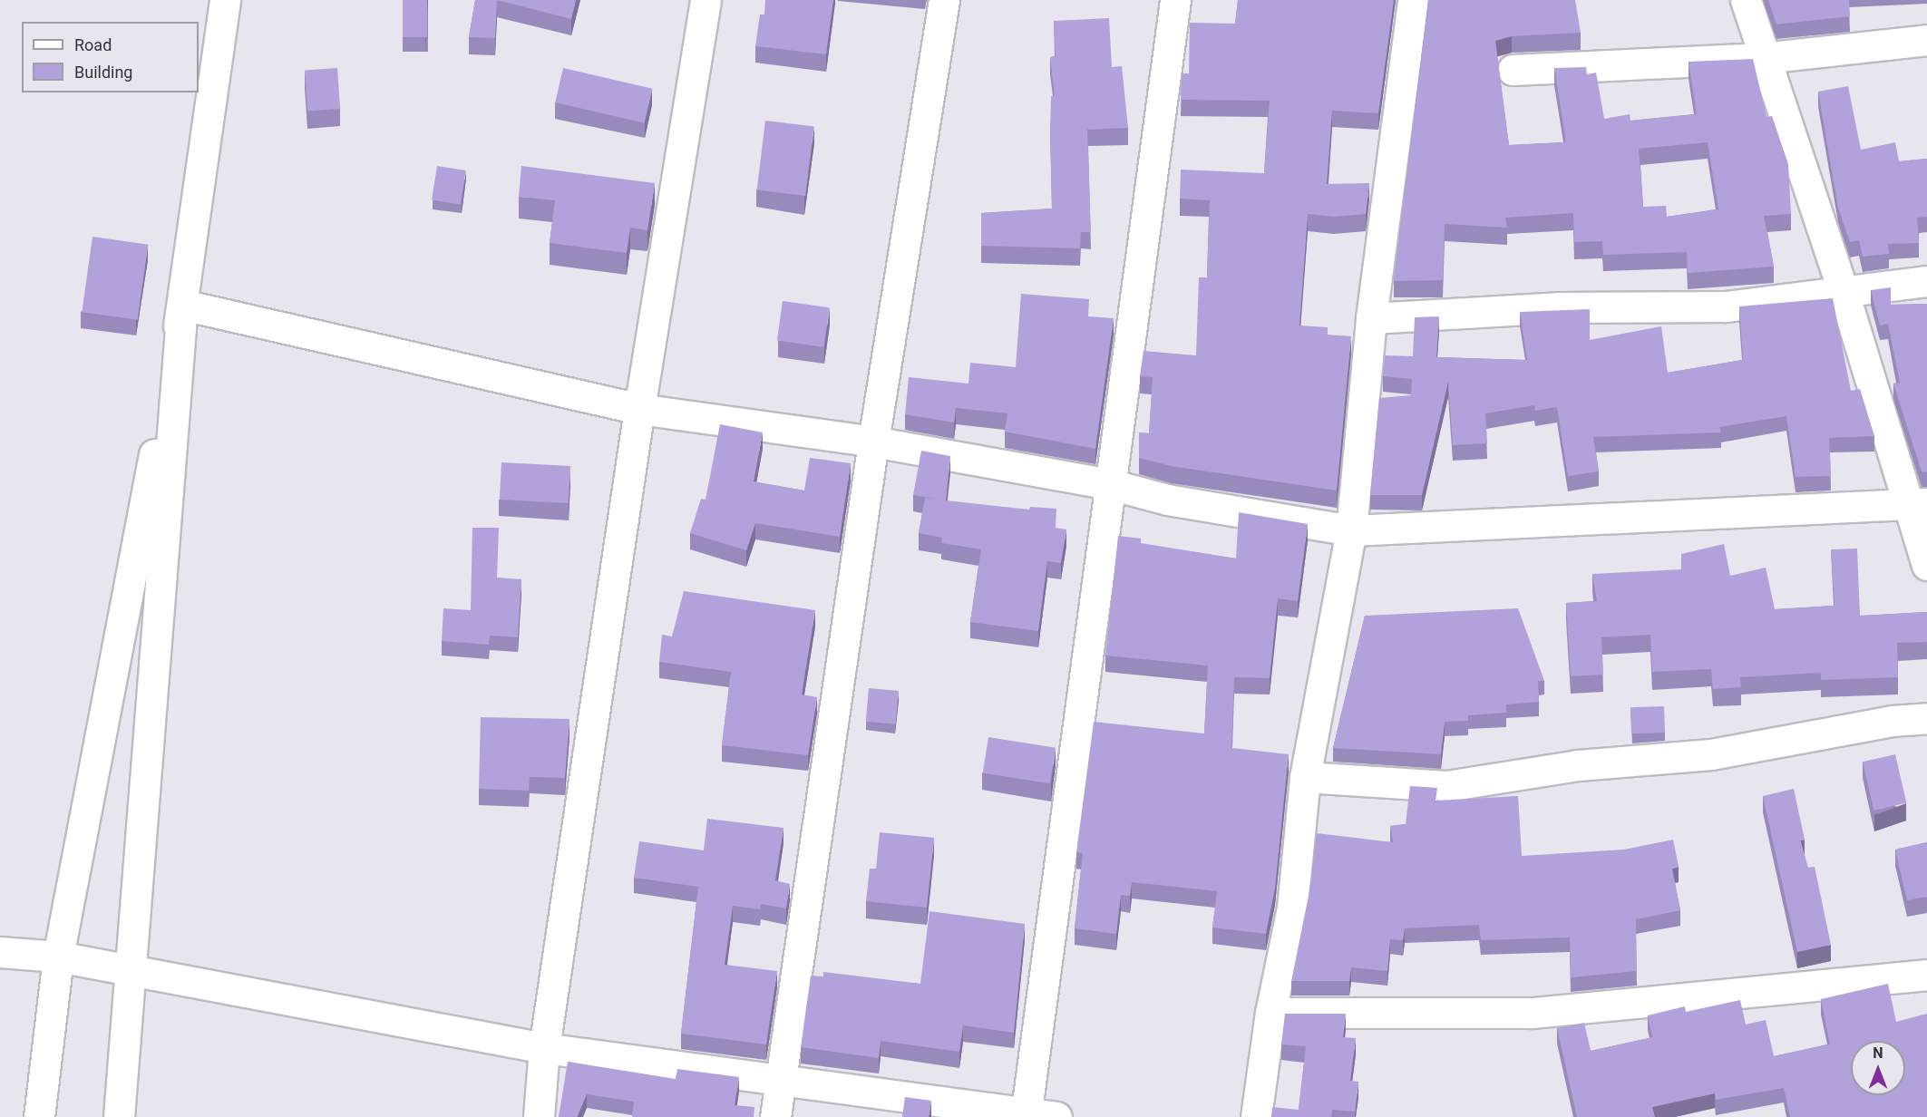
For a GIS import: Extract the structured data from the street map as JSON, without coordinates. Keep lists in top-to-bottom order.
{
  "legend": ["Road", "Building"],
  "north": "top"
}
